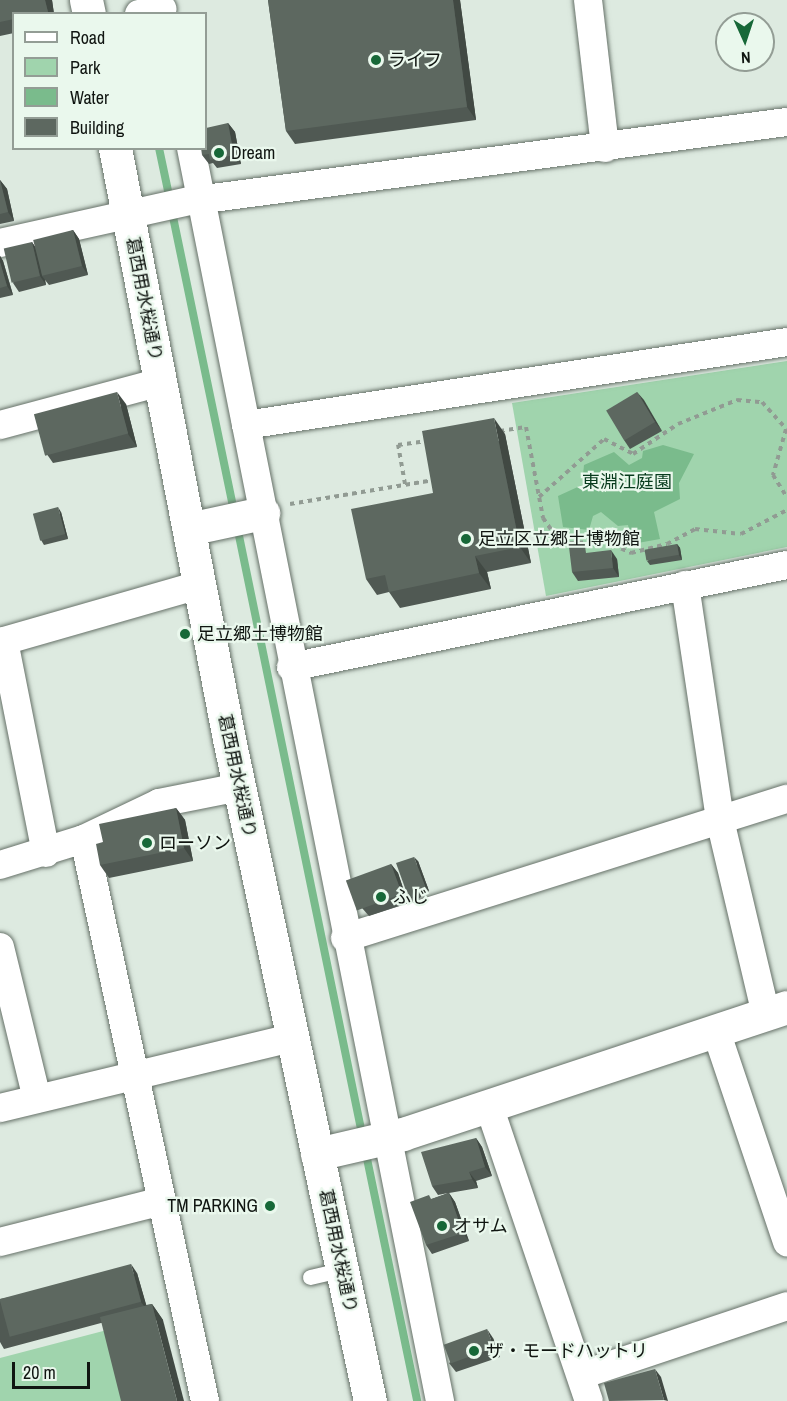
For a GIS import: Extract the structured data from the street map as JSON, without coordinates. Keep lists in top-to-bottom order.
{
  "streets": {
    "street": ["葛西用水桜通り"]
  },
  "parks": ["東淵江庭園"],
  "places": [
    "ライフ",
    "Dream",
    "足立区立郷土博物館",
    "足立郷土博物館",
    "ローソン",
    "ふじ",
    "TM PARKING",
    "オサム",
    "ザ・モードハットリ"
  ],
  "legend": [
    "Road",
    "Park",
    "Water",
    "Building"
  ],
  "scale_bar": "20 m",
  "north": "bottom"
}
